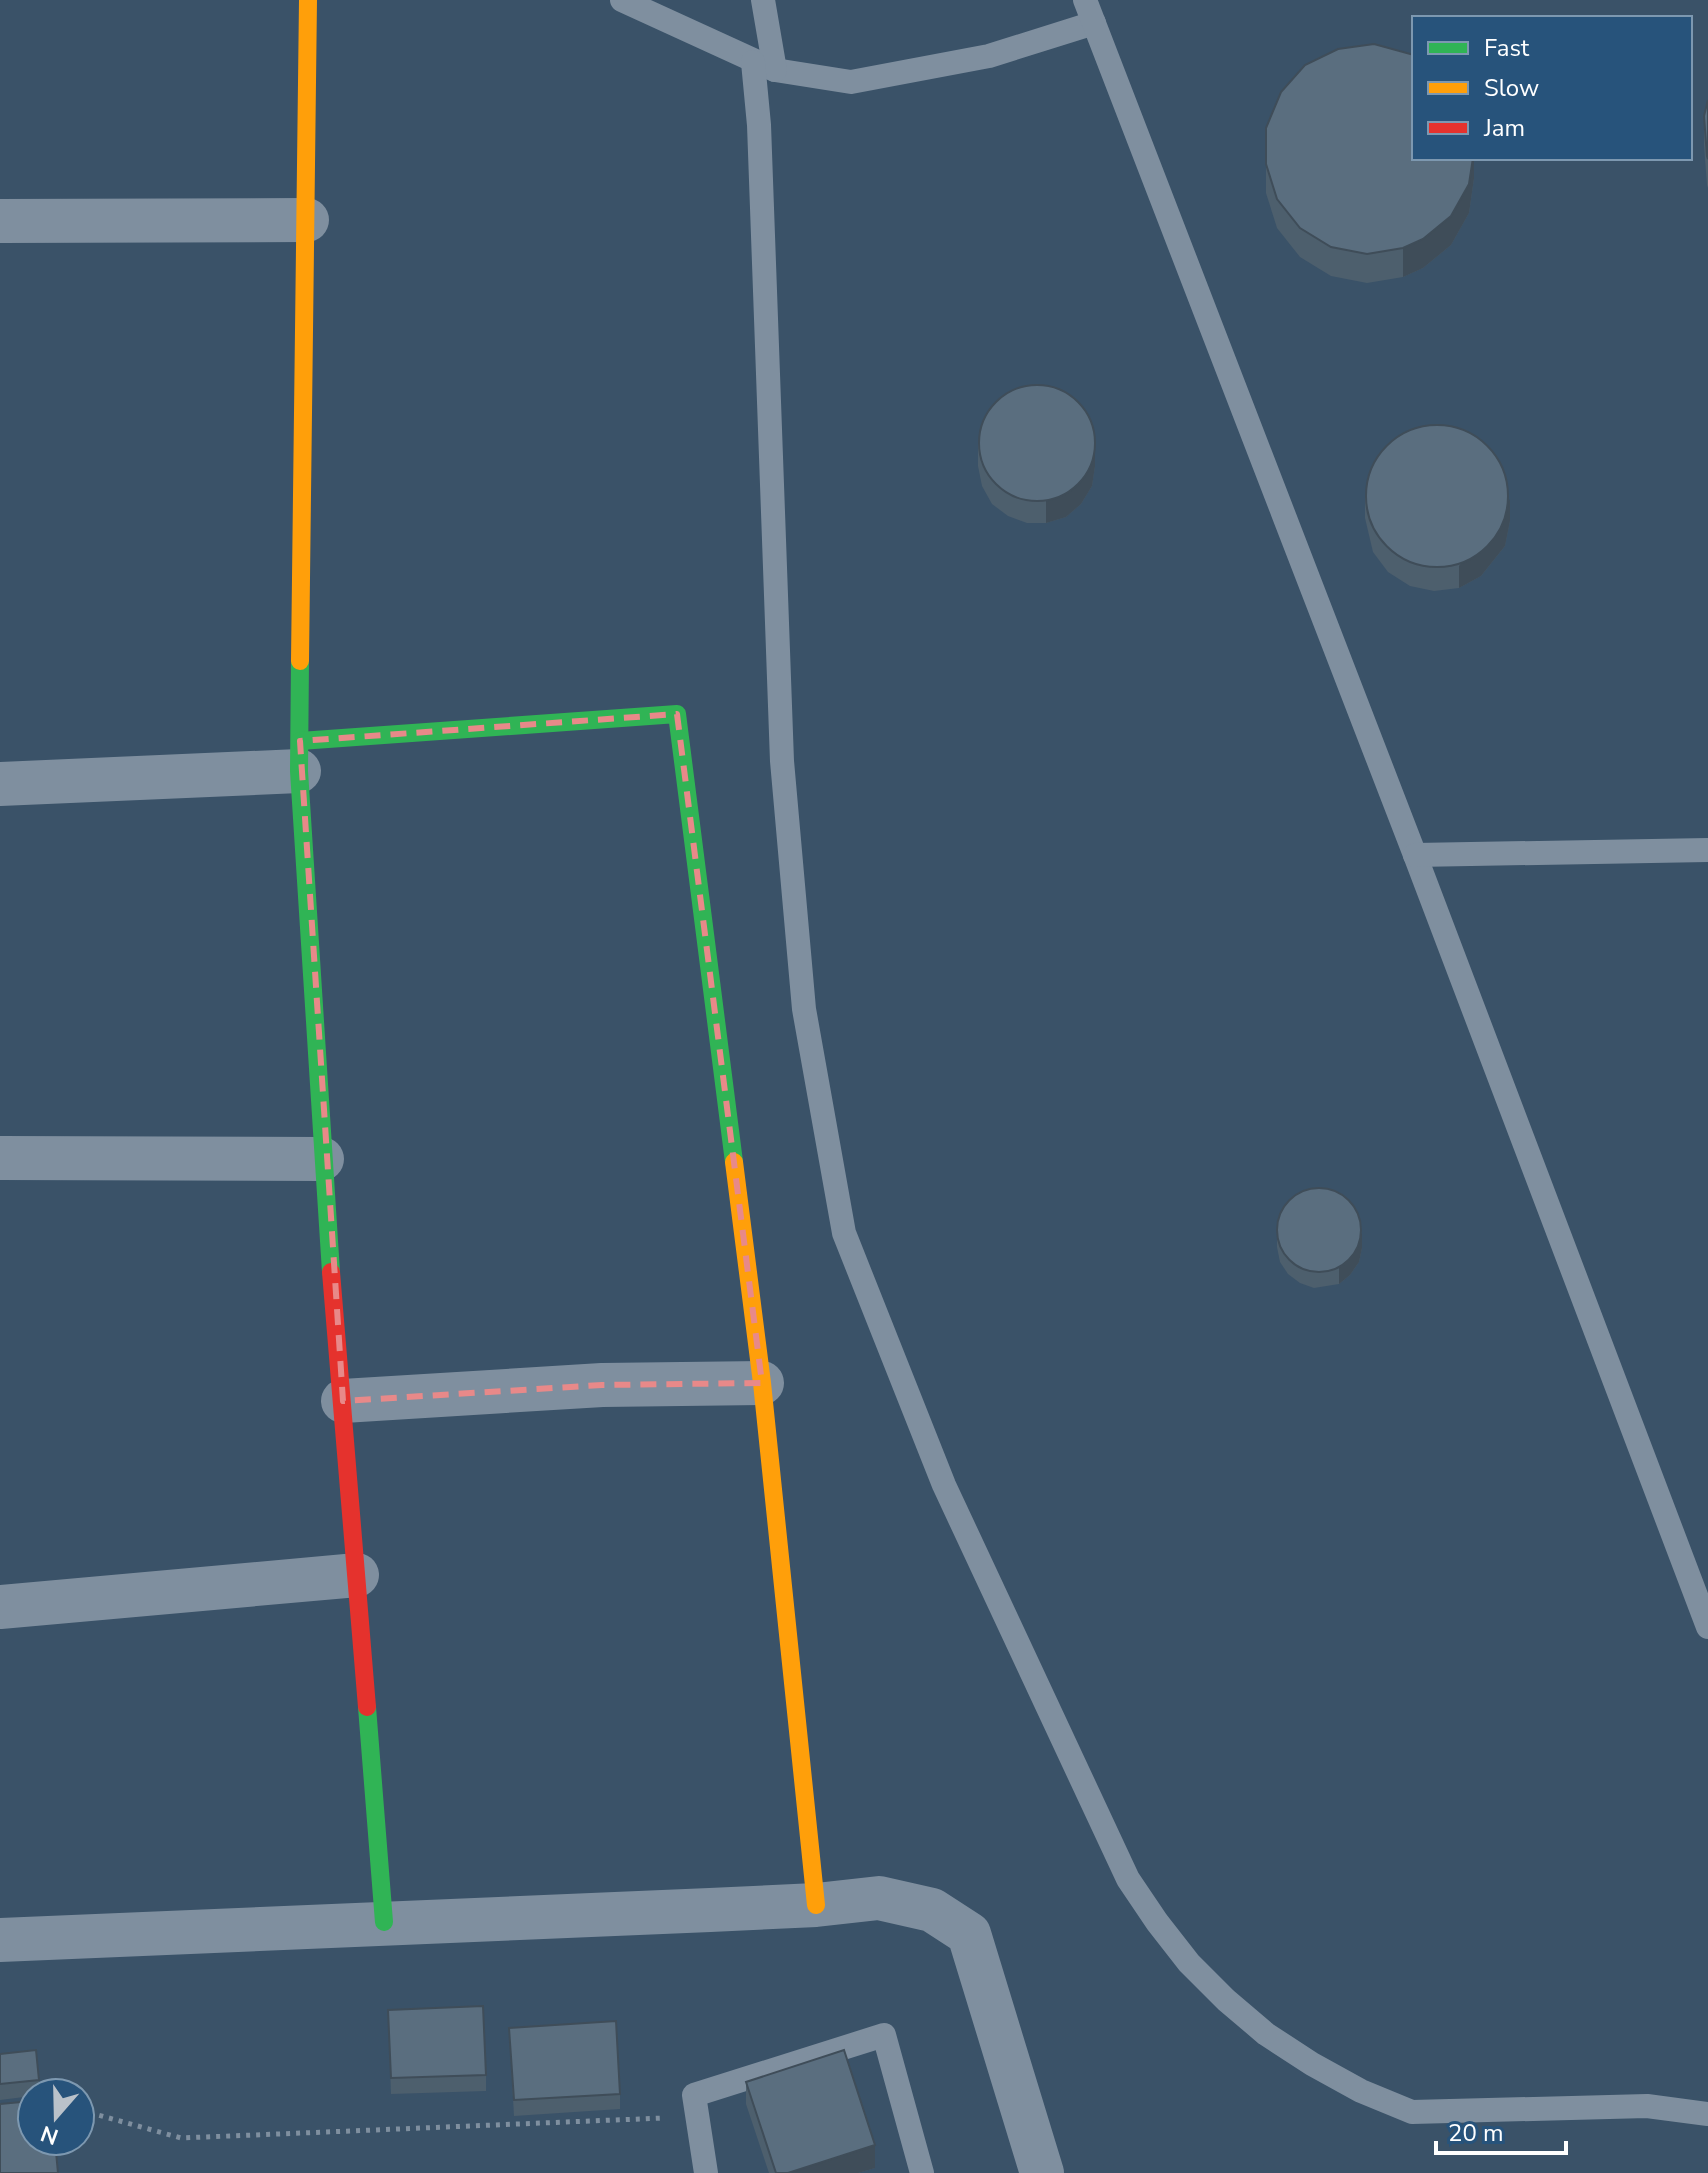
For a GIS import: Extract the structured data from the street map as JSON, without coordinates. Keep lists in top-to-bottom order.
{
  "legend": ["Fast", "Slow", "Jam"],
  "scale_bar": "20 m",
  "north": "bottom"
}
